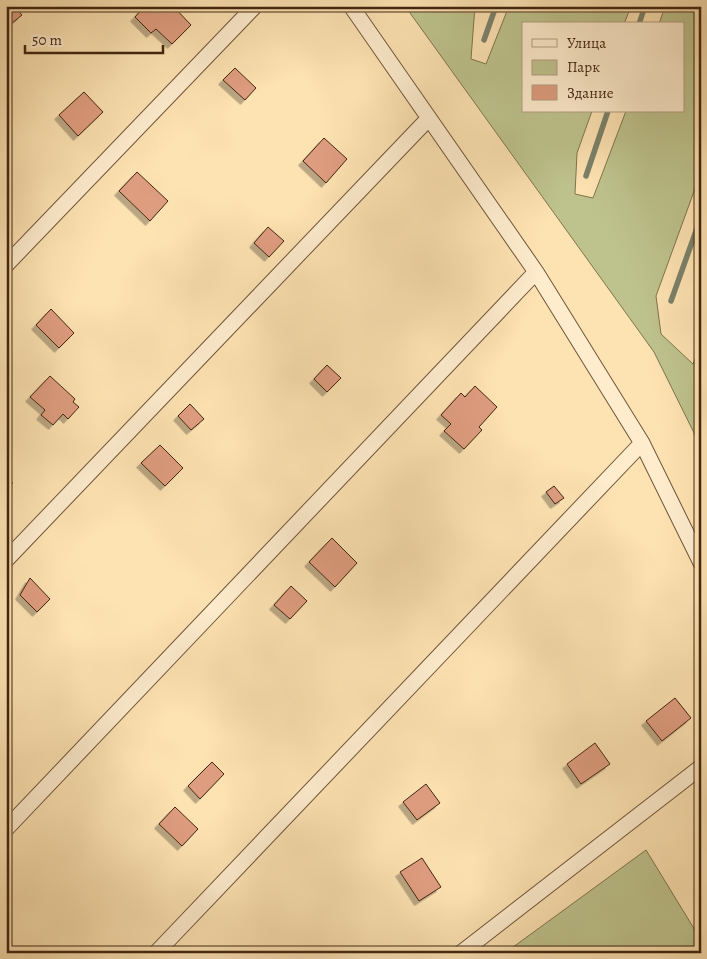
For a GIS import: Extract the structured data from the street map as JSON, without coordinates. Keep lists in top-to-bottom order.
{
  "legend": ["Улица", "Парк", "Здание"],
  "scale_bar": "50 m"
}
